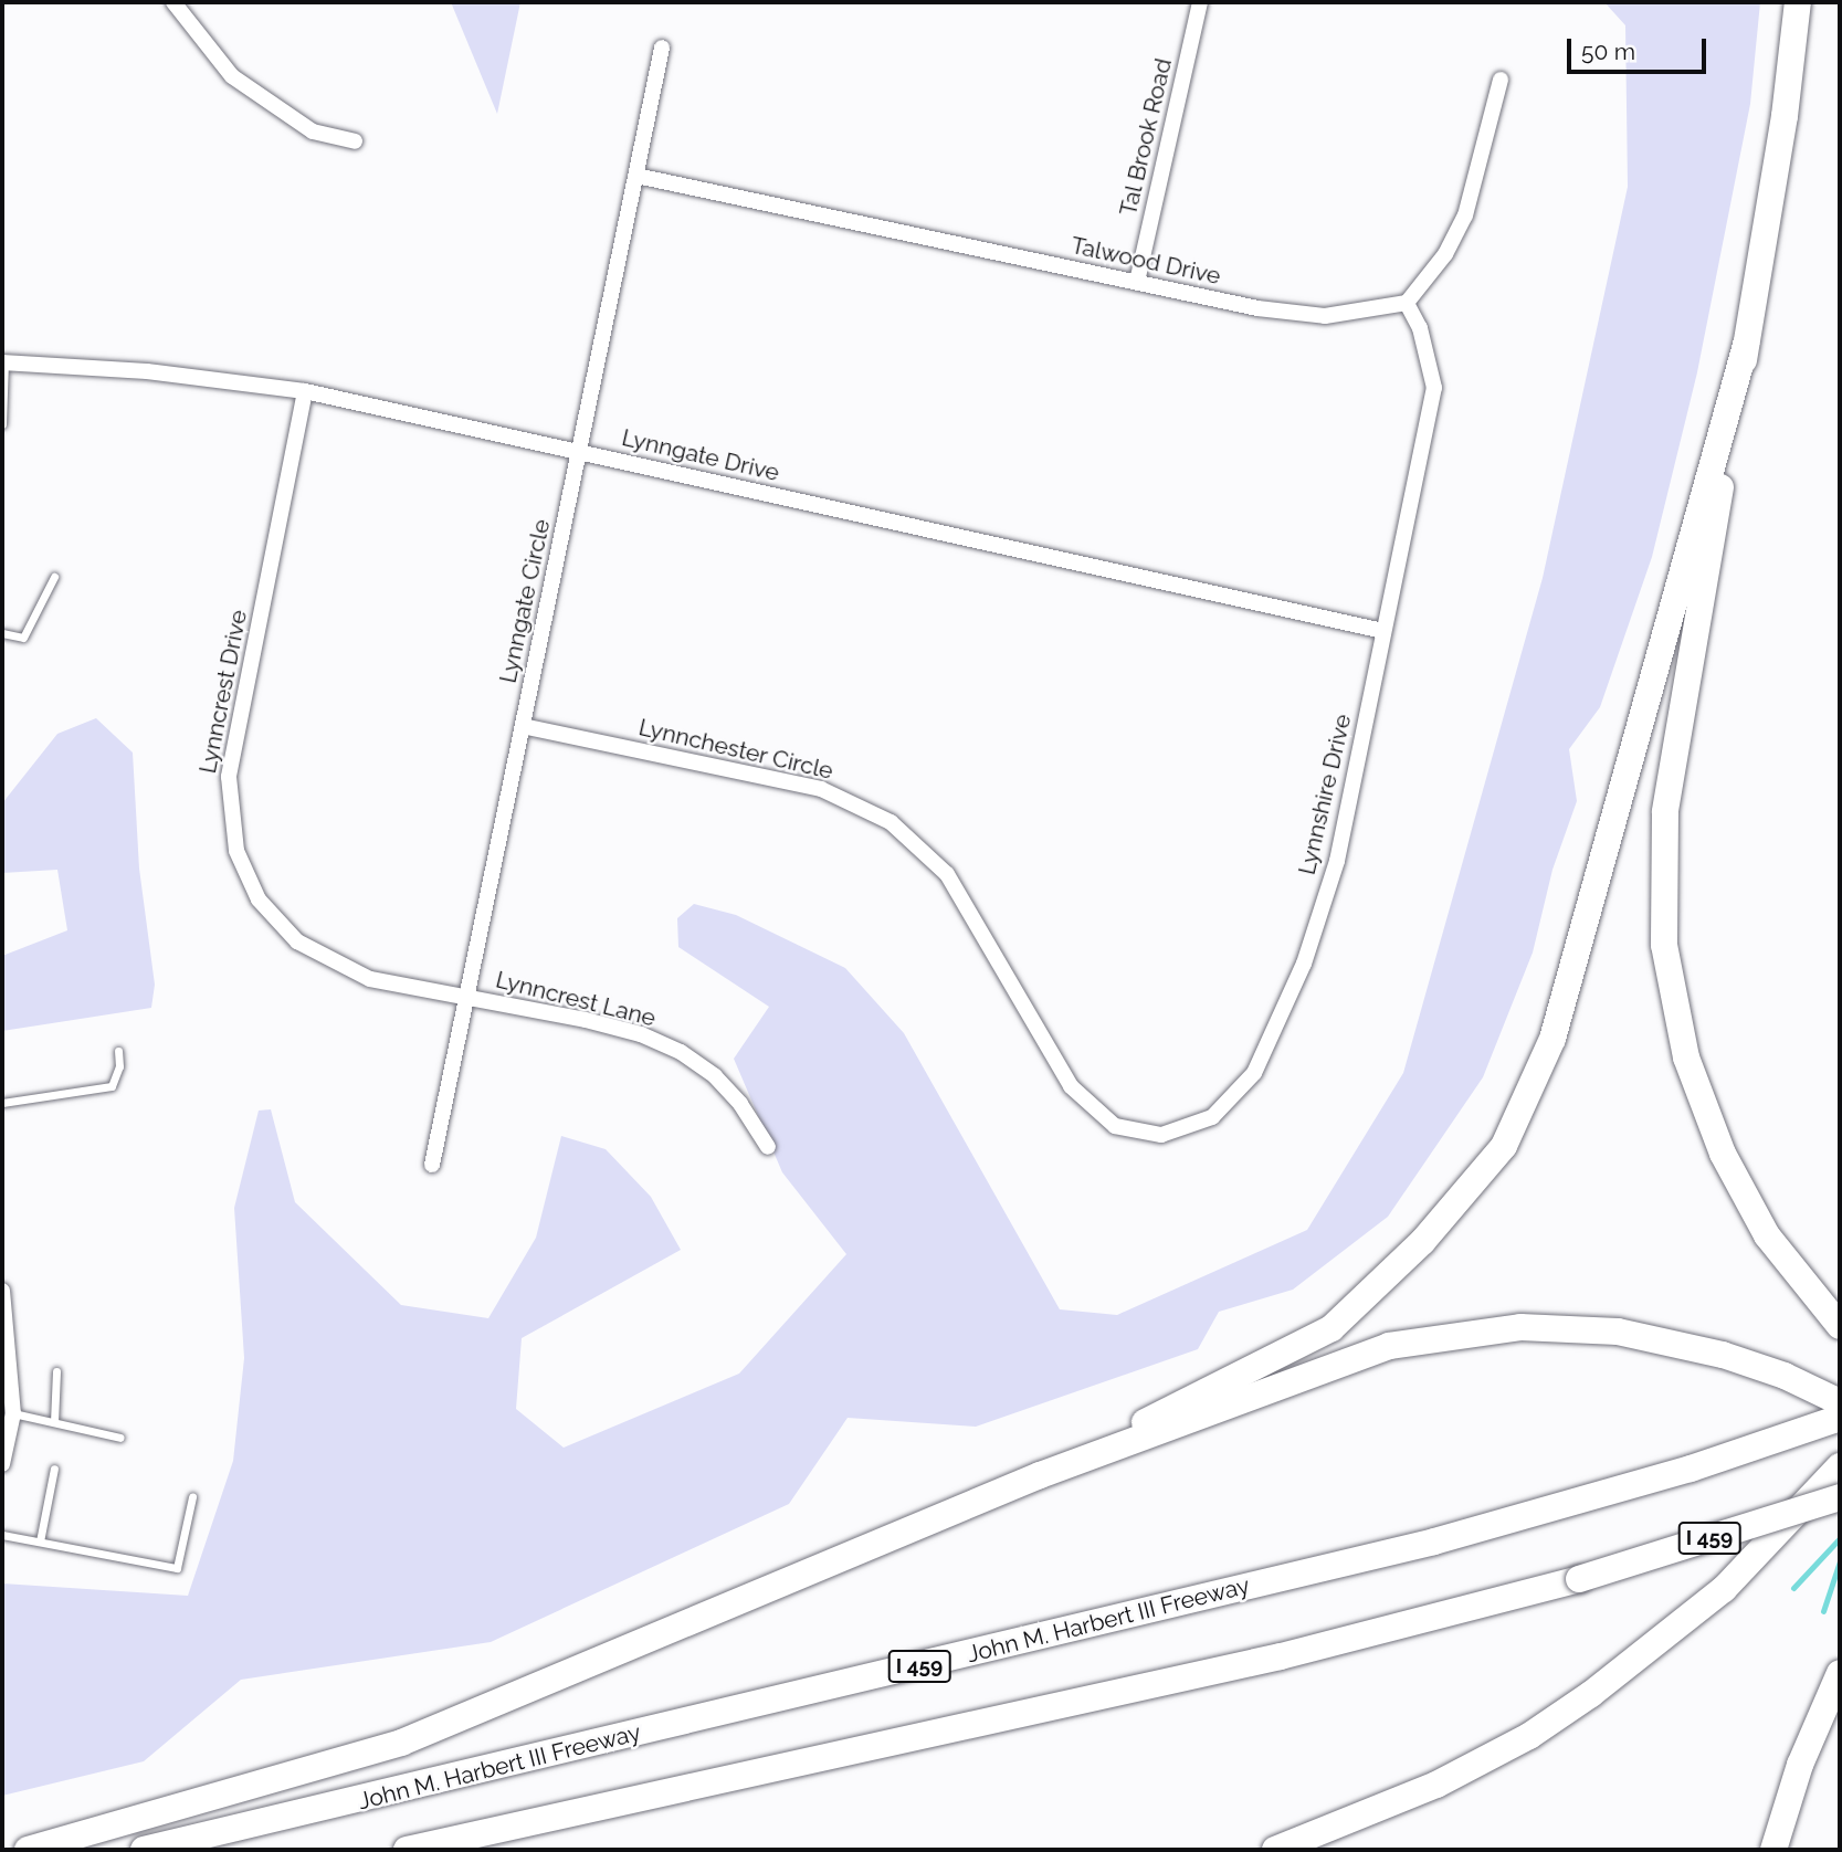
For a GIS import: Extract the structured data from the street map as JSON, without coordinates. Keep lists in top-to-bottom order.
{
  "streets": {
    "highway": ["I 459", "John M. Harbert III Freeway"],
    "street": [
      "Tal Brook Road",
      "Talwood Drive",
      "Lynngate Drive",
      "Lynngate Circle",
      "Lynncrest Drive",
      "Lynnchester Circle",
      "Lynnshire Drive",
      "Lynncrest Lane"
    ]
  },
  "crossings": [
    ["Tal Brook Road", "Talwood Drive"],
    ["Talwood Drive", "Lynngate Circle"],
    ["Talwood Drive", "Lynnshire Drive"],
    ["Lynngate Drive", "Lynngate Circle"],
    ["Lynngate Drive", "Lynncrest Drive"],
    ["Lynngate Drive", "Lynnshire Drive"],
    ["Lynngate Circle", "Lynncrest Drive"],
    ["Lynngate Circle", "Lynnchester Circle"],
    ["Lynngate Circle", "Lynncrest Lane"],
    ["Lynncrest Drive", "Lynncrest Lane"],
    ["Lynnchester Circle", "Lynnshire Drive"]
  ],
  "scale_bar": "50 m"
}
